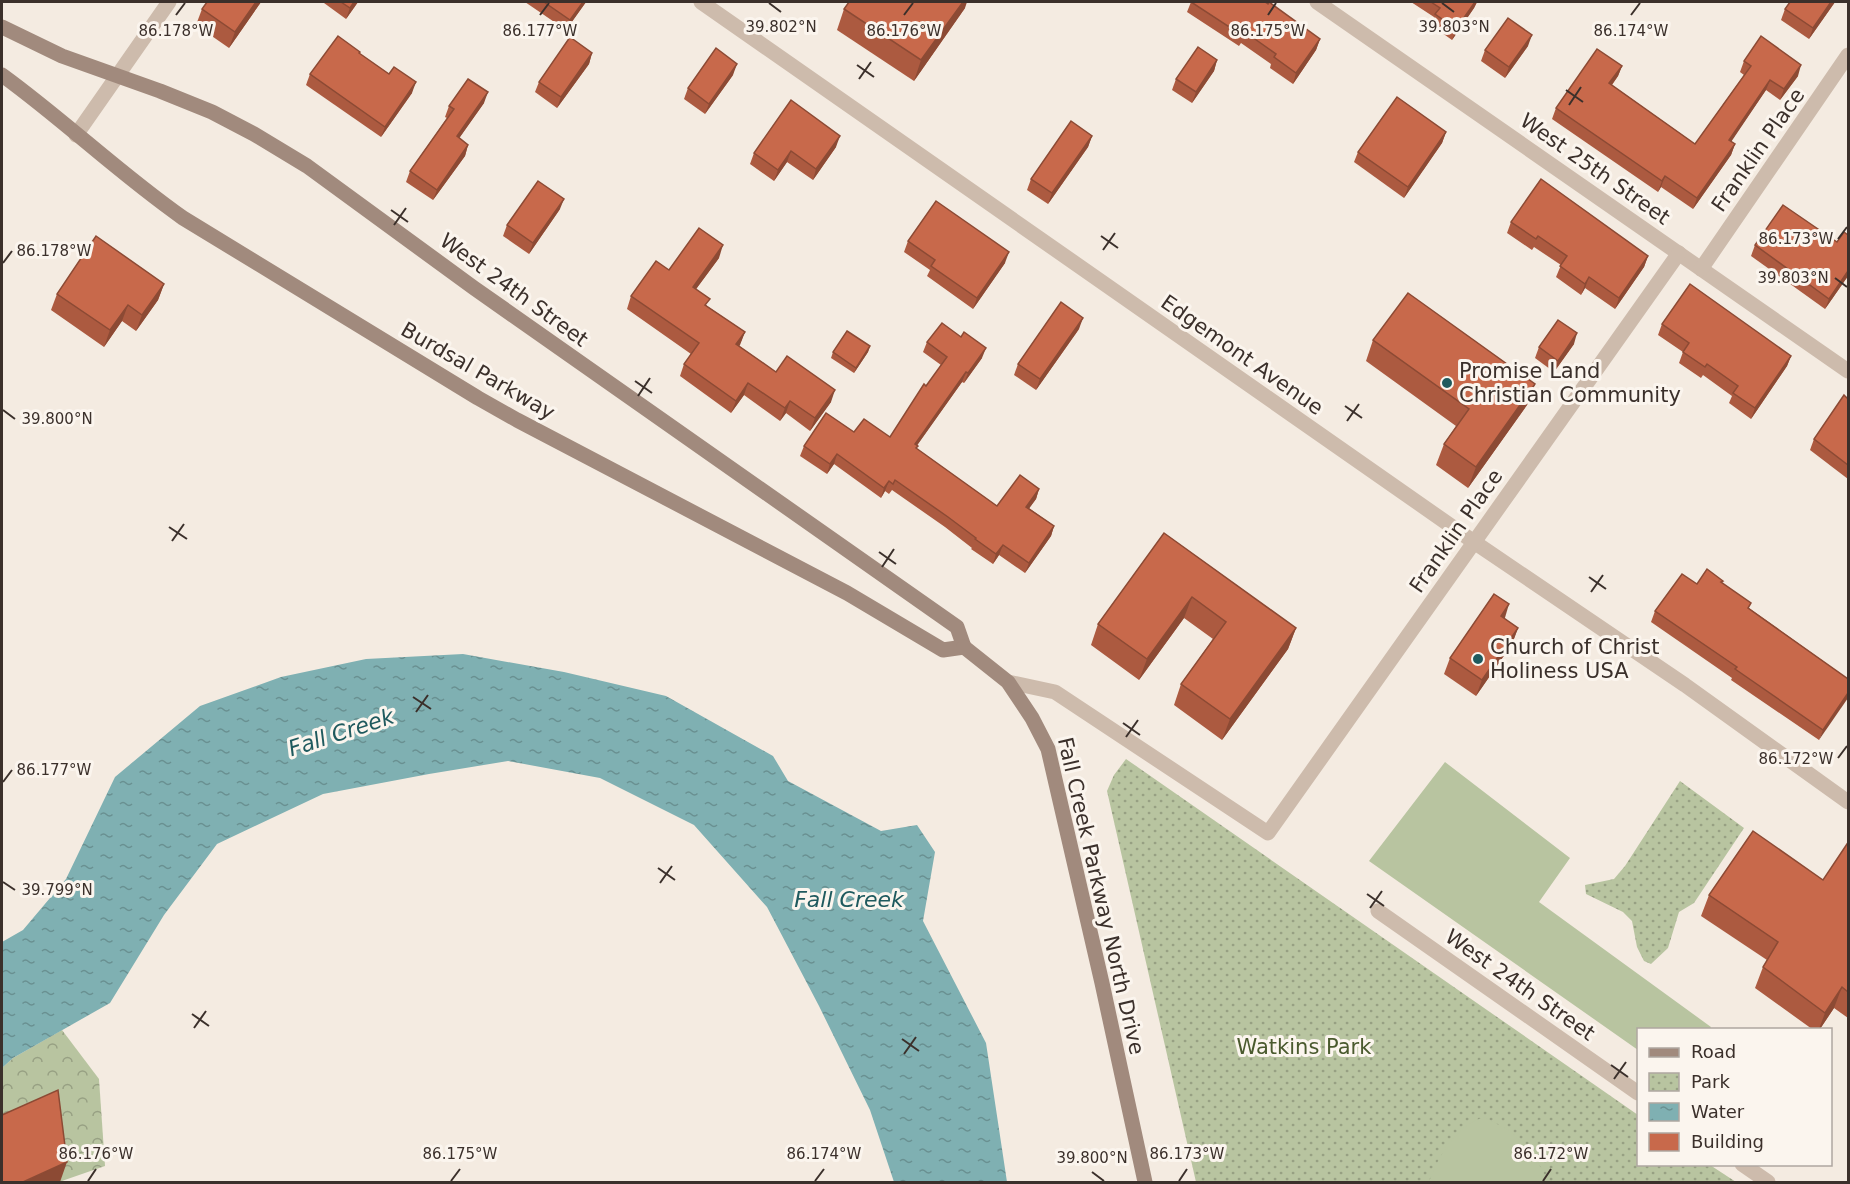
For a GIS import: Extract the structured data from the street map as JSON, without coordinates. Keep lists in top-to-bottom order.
{
  "streets": {
    "street": [
      "Franklin Place",
      "West 25th Street",
      "West 24th Street",
      "Edgemont Avenue",
      "Burdsal Parkway",
      "Fall Creek Parkway North Drive"
    ]
  },
  "crossings": [
    ["Franklin Place", "West 25th Street"],
    ["Franklin Place", "Edgemont Avenue"],
    ["Franklin Place", "Fall Creek Parkway North Drive"],
    ["West 24th Street", "Burdsal Parkway"],
    ["West 24th Street", "Fall Creek Parkway North Drive"],
    ["Burdsal Parkway", "Fall Creek Parkway North Drive"]
  ],
  "water": ["Fall Creek"],
  "parks": ["Watkins Park"],
  "places": ["Promise Land Christian Community", "Church of Christ Holiness USA"],
  "legend": [
    "Road",
    "Park",
    "Water",
    "Building"
  ],
  "coordinates": [
    "39.802°N",
    "39.803°N",
    "86.178°W",
    "86.177°W",
    "86.176°W",
    "86.175°W",
    "86.174°W",
    "86.173°W",
    "39.800°N",
    "86.172°W",
    "39.799°N"
  ]
}
